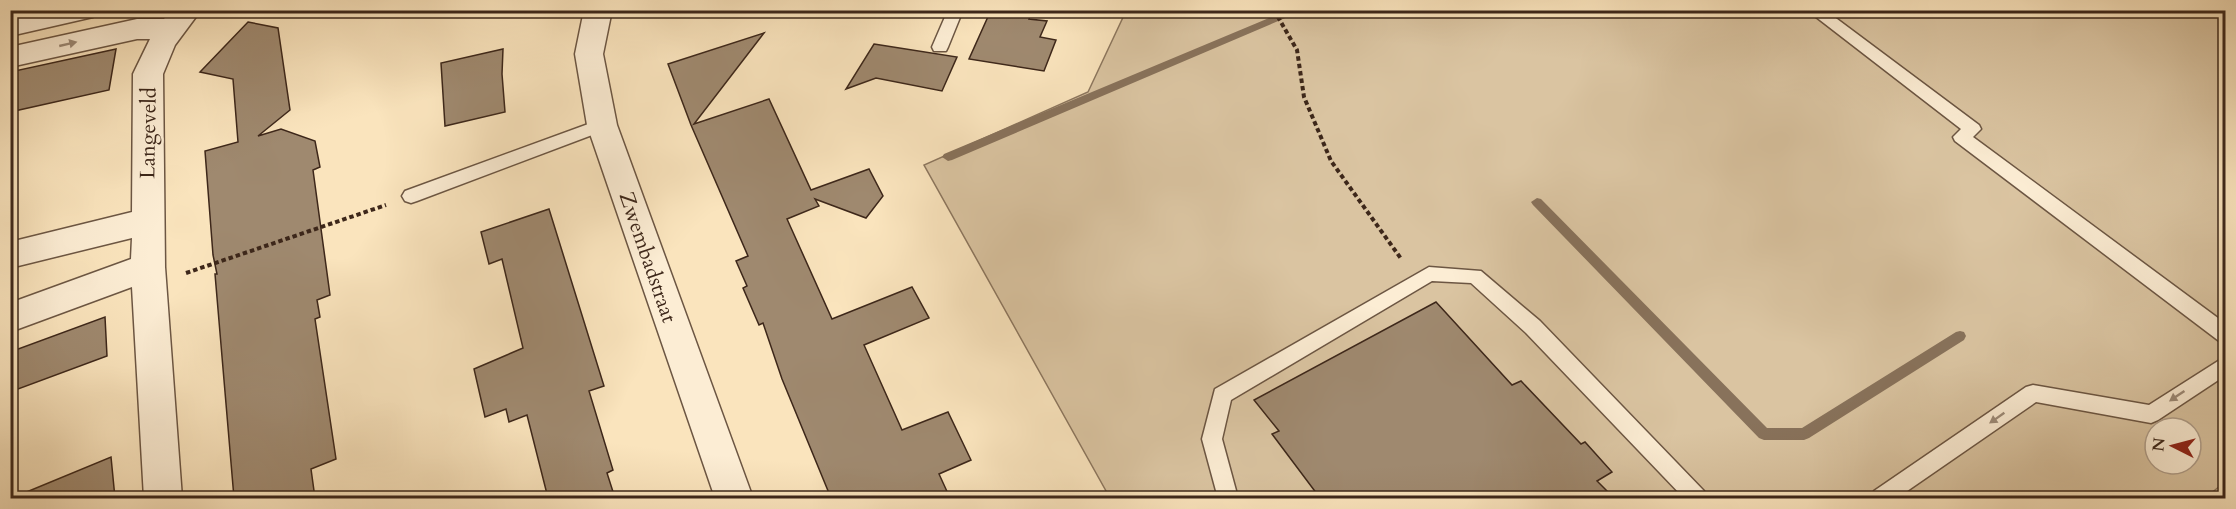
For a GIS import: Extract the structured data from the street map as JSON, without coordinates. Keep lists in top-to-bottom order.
{
  "streets": {
    "street": ["Langeveld", "Zwembadstraat"]
  },
  "north": "left"
}
